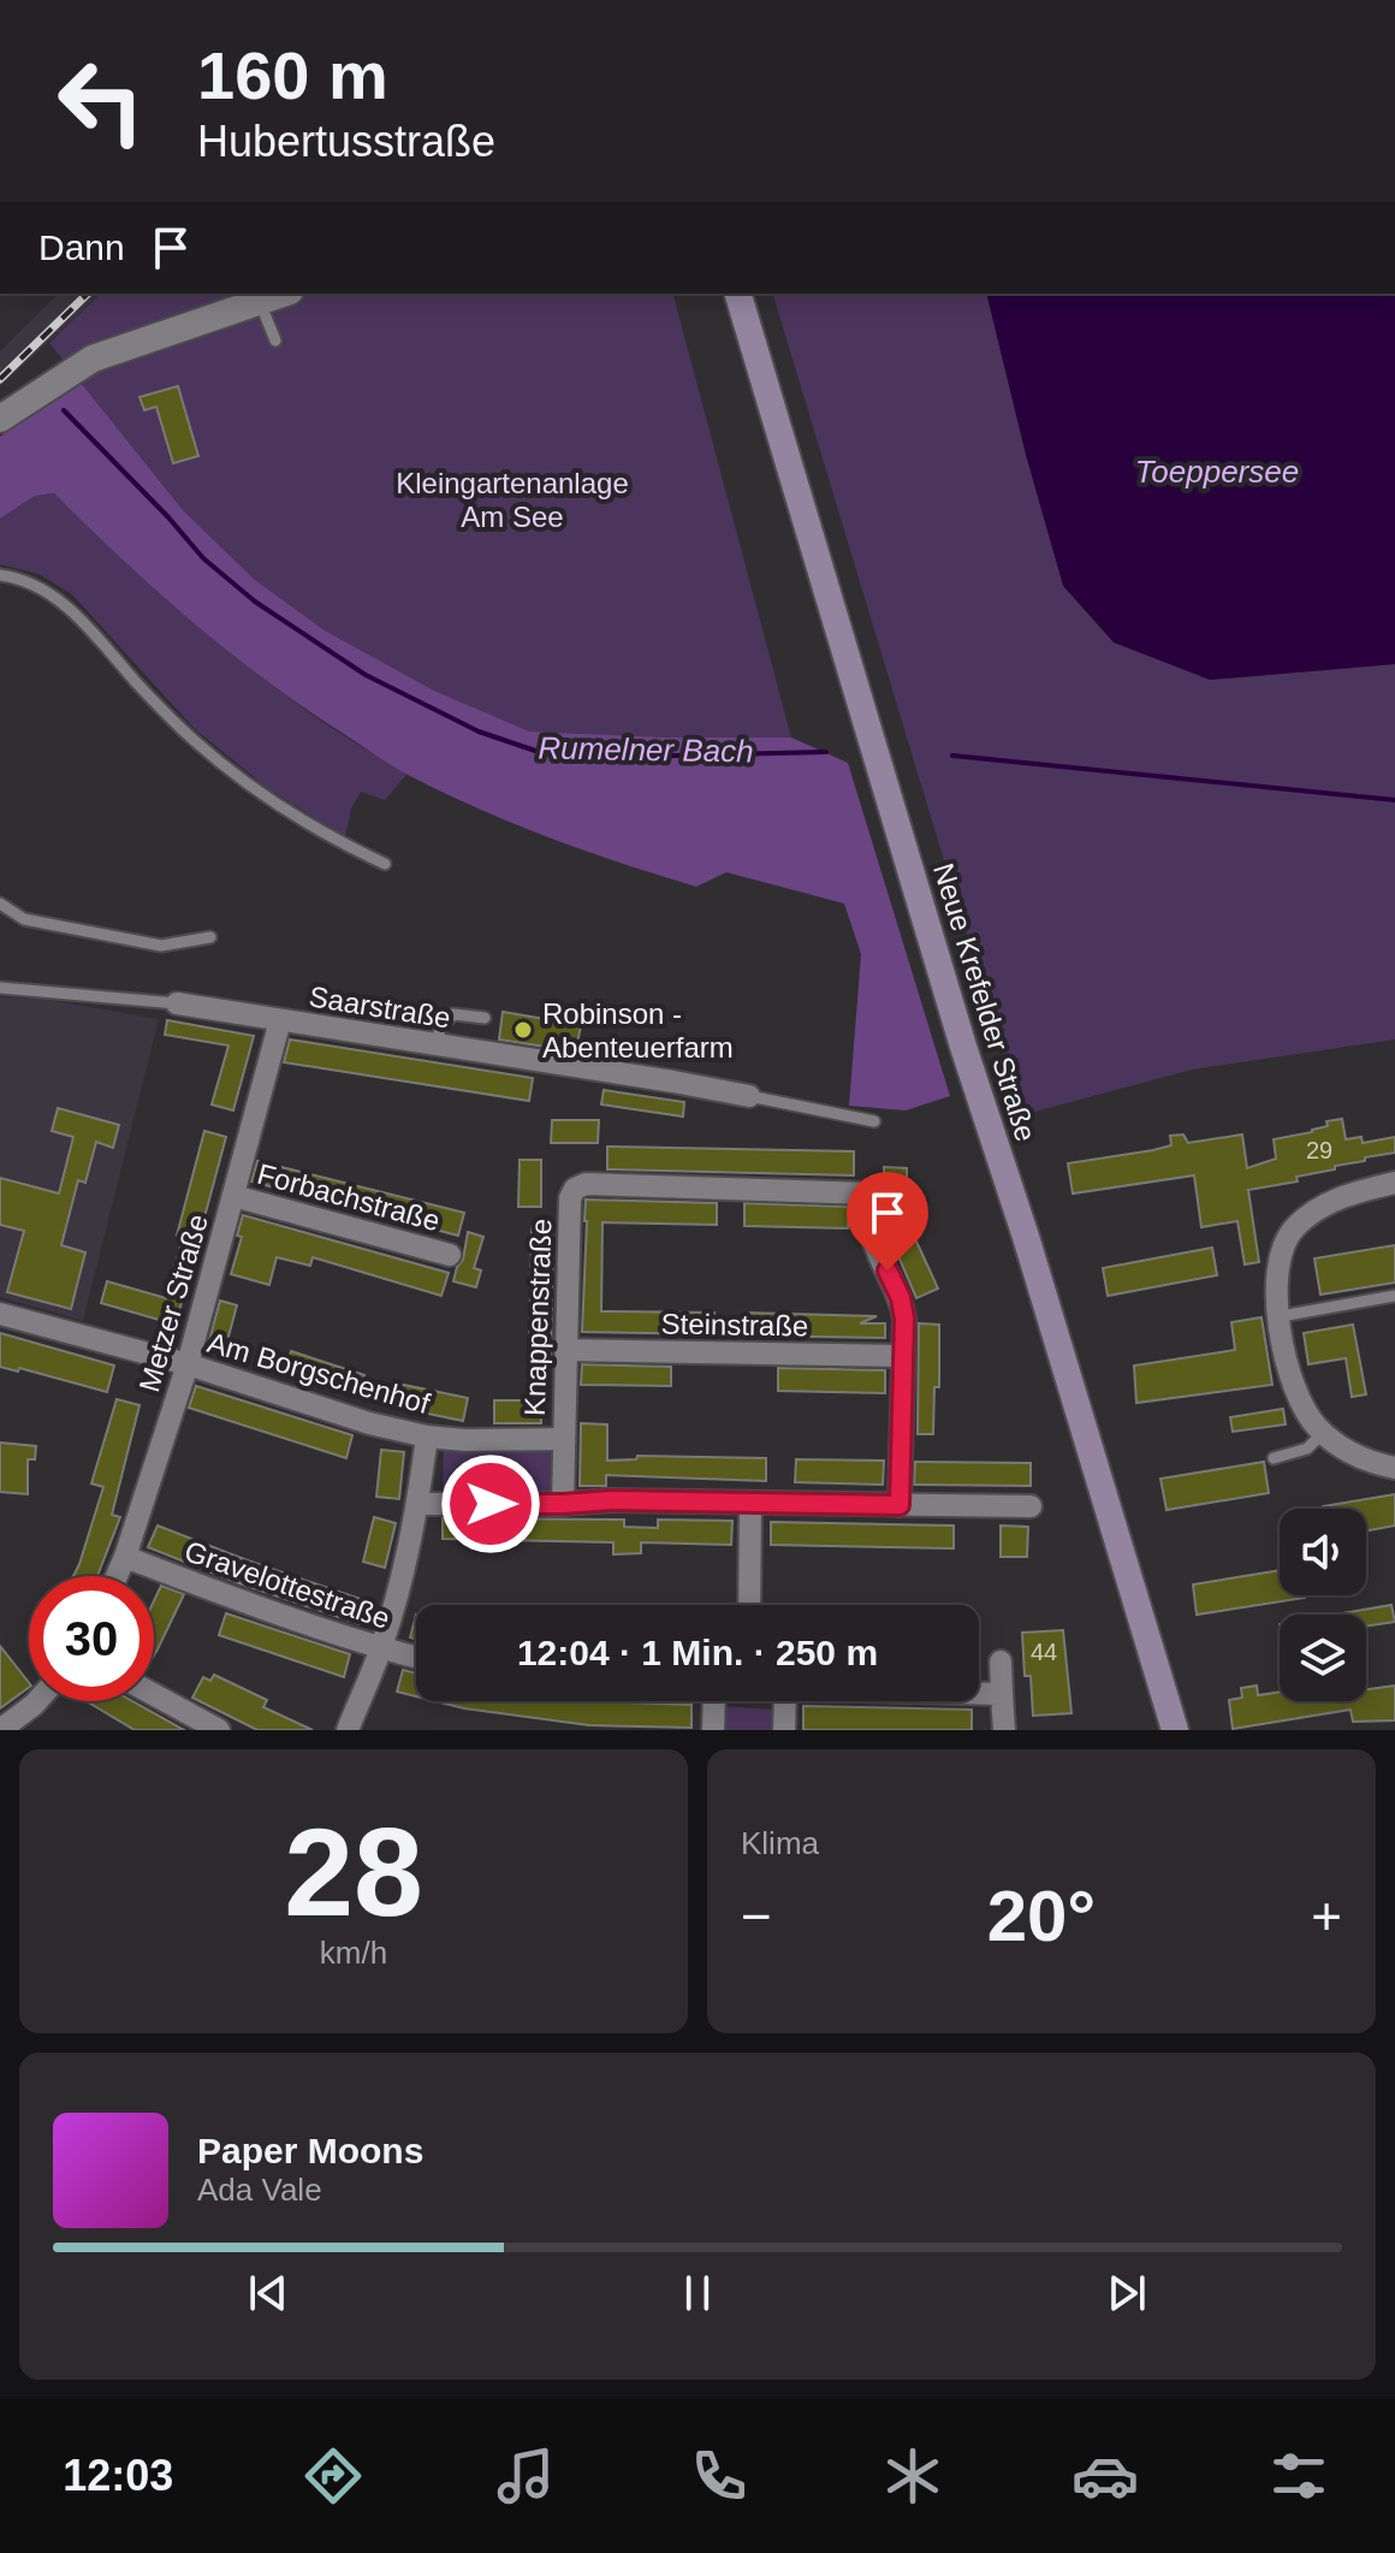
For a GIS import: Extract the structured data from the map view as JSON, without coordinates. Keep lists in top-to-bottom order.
{
  "streets": {
    "main road": ["Neue Krefelder Straße"],
    "street": [
      "Saarstraße",
      "Forbachstraße",
      "Metzer Straße",
      "Knappenstraße",
      "Steinstraße",
      "Am Borgschenhof",
      "Gravelottestraße"
    ]
  },
  "crossings": [
    ["Saarstraße", "Metzer Straße"],
    ["Forbachstraße", "Metzer Straße"],
    ["Metzer Straße", "Am Borgschenhof"],
    ["Metzer Straße", "Gravelottestraße"],
    ["Knappenstraße", "Steinstraße"],
    ["Knappenstraße", "Am Borgschenhof"]
  ],
  "water": ["Toeppersee", "Rumelner Bach"],
  "parks": ["Kleingartenanlage Am See"],
  "places": ["Robinson - Abenteuerfarm"],
  "house_numbers": ["29", "44"],
  "page": {
    "turn": ["160 m", "Hubertusstraße"],
    "then": "Dann",
    "limit": "30",
    "trip": "12:04 · 1 Min. · 250 m",
    "tile": [
      ["28", "km/h"],
      "Klima"
    ],
    "heat": ["−", "20°", "+"],
    "song": ["Paper Moons", "Ada Vale"],
    "tabs": "12:03"
  }
}
